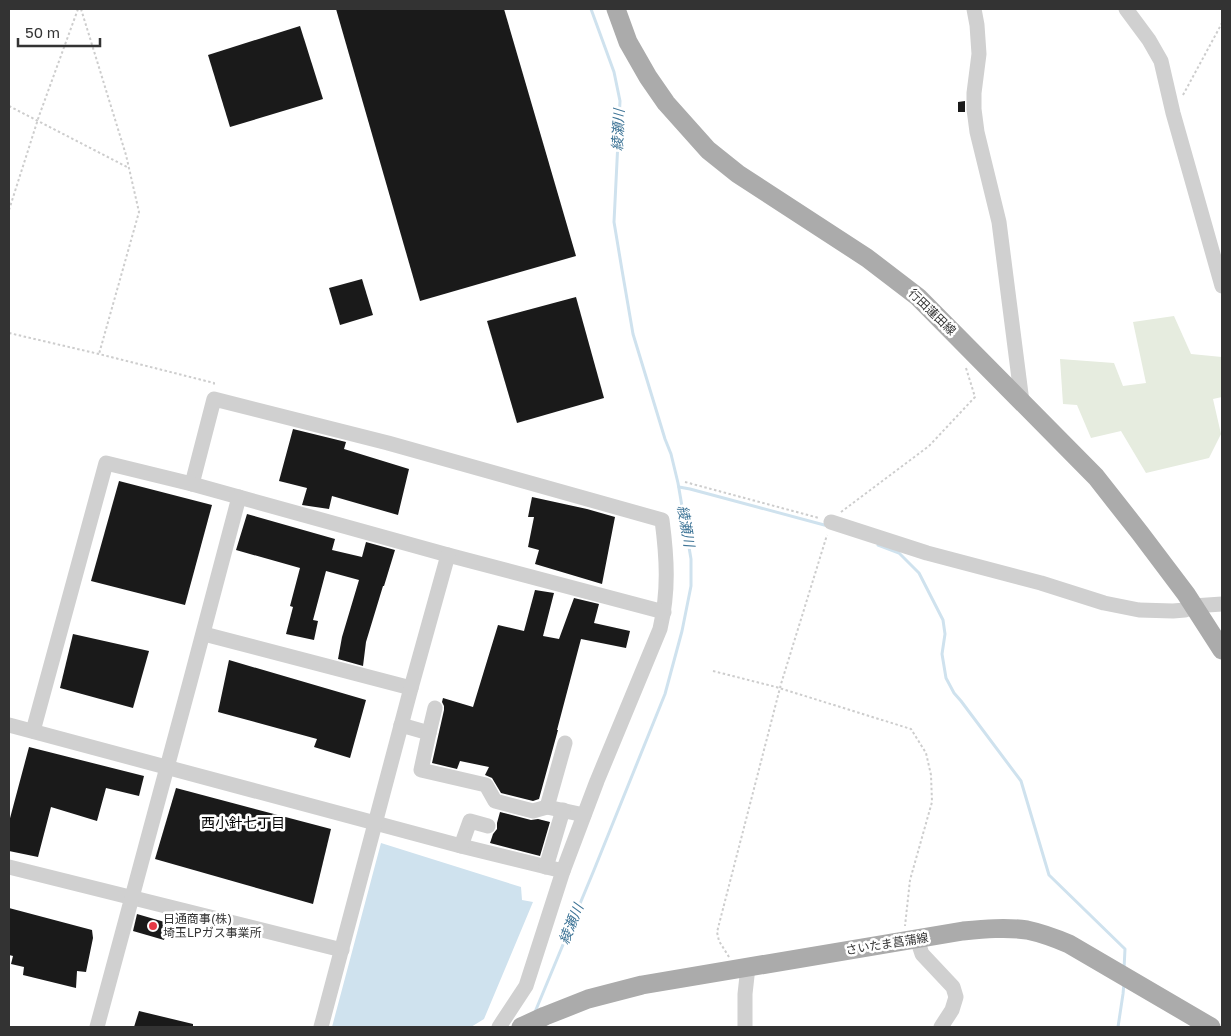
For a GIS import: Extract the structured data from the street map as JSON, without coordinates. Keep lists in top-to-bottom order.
{
  "streets": {
    "main road": ["行田蓮田線", "さいたま菖蒲線"]
  },
  "districts": ["西小針七丁目"],
  "water": ["綾瀬川"],
  "places": ["日通商事(株) 埼玉LPガス事業所"],
  "scale_bar": "50 m"
}
